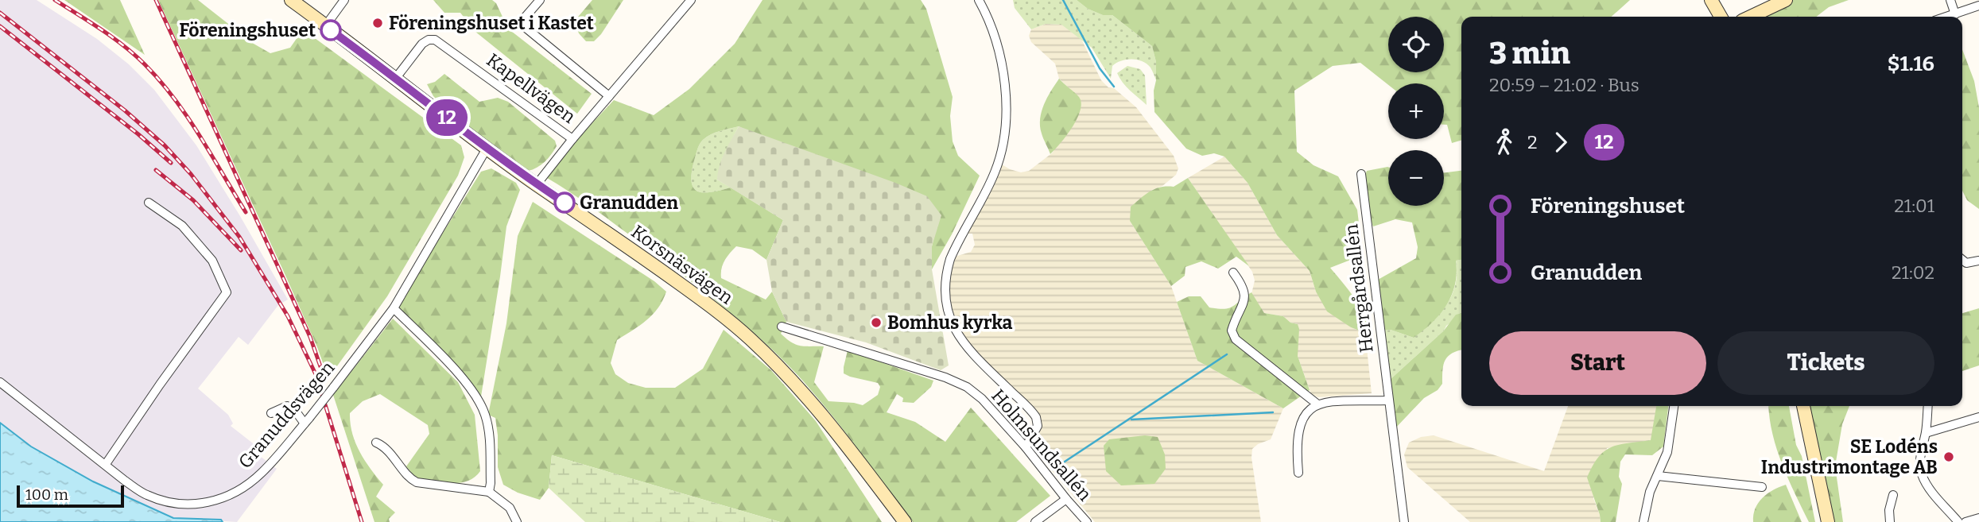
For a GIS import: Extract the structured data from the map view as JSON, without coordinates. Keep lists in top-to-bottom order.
{
  "streets": {
    "street": [
      "Kapellvägen",
      "Korsnäsvägen",
      "Herrgårdsallén",
      "Granuddsvägen",
      "Holmsundsallén"
    ]
  },
  "crossings": [
    ["Kapellvägen", "Korsnäsvägen"],
    ["Korsnäsvägen", "Granuddsvägen"]
  ],
  "places": [
    "Föreningshuset i Kastet",
    "Föreningshuset",
    "Granudden",
    "Bomhus kyrka",
    "SE Lodéns Industrimontage AB"
  ],
  "lines": ["bus line 12"],
  "scale_bar": "100 m",
  "page": {
    "on_map": "12",
    "map_buttons": ["+", "−"],
    "heading": ["3 min", "20:59 – 21:02 · Bus", "$1.16"],
    "legs": ["2", "12"],
    "list": [
      {
        "name": "Föreningshuset",
        "value": "21:01"
      },
      {
        "name": "Granudden",
        "value": "21:02"
      }
    ],
    "buttons": ["Start", "Tickets"],
    "scale": "100 m"
  }
}
